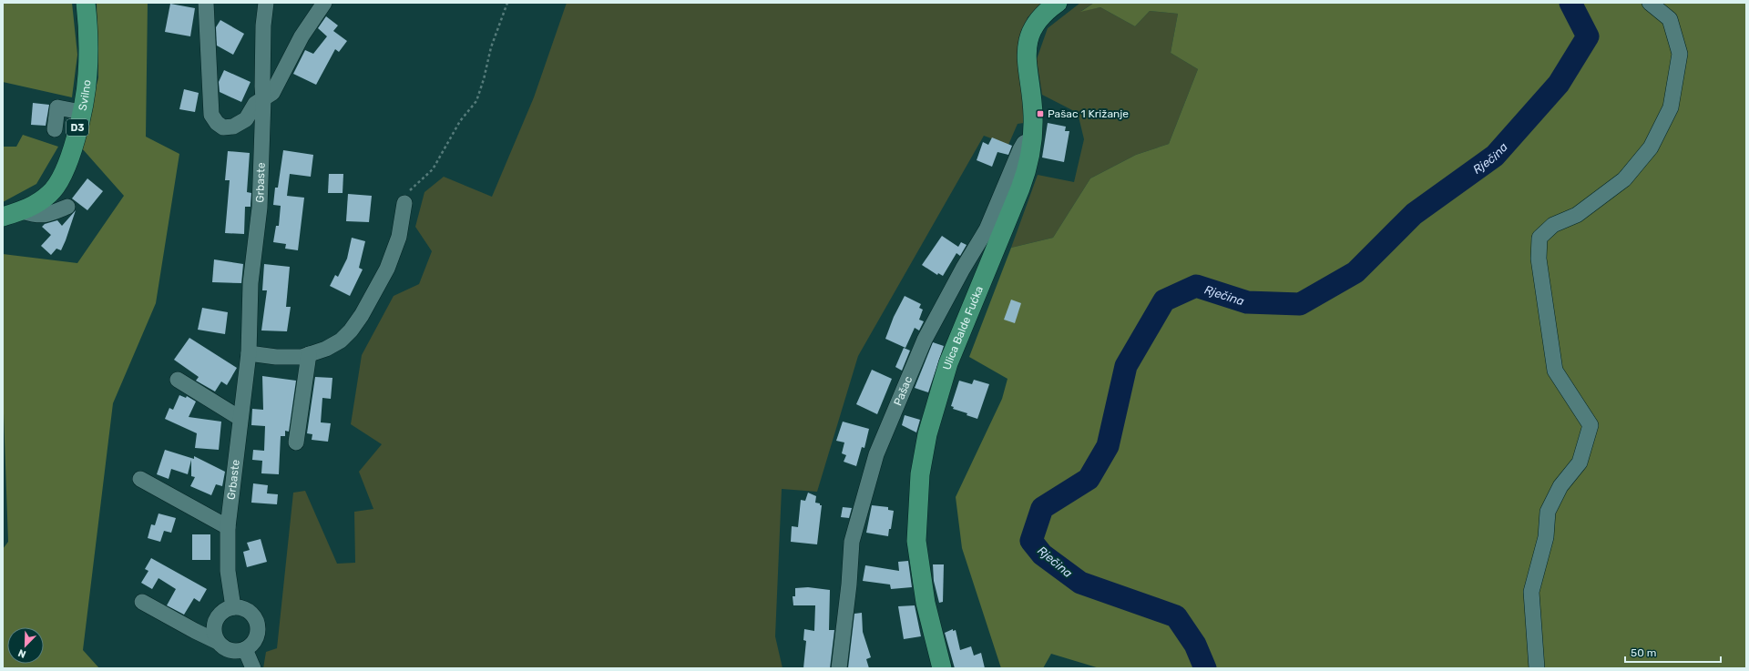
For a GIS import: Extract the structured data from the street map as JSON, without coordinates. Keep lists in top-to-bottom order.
{
  "streets": {
    "main road": ["Svilno", "D3", "Ulica Balde Fućka"],
    "street": ["Grbaste", "Pašac"]
  },
  "crossings": [
    ["Ulica Balde Fućka", "Pašac"]
  ],
  "water": ["Rječina"],
  "places": {
    "transit": ["Pašac 1 Križanje"]
  },
  "scale_bar": "50 m",
  "north": "bottom left"
}
